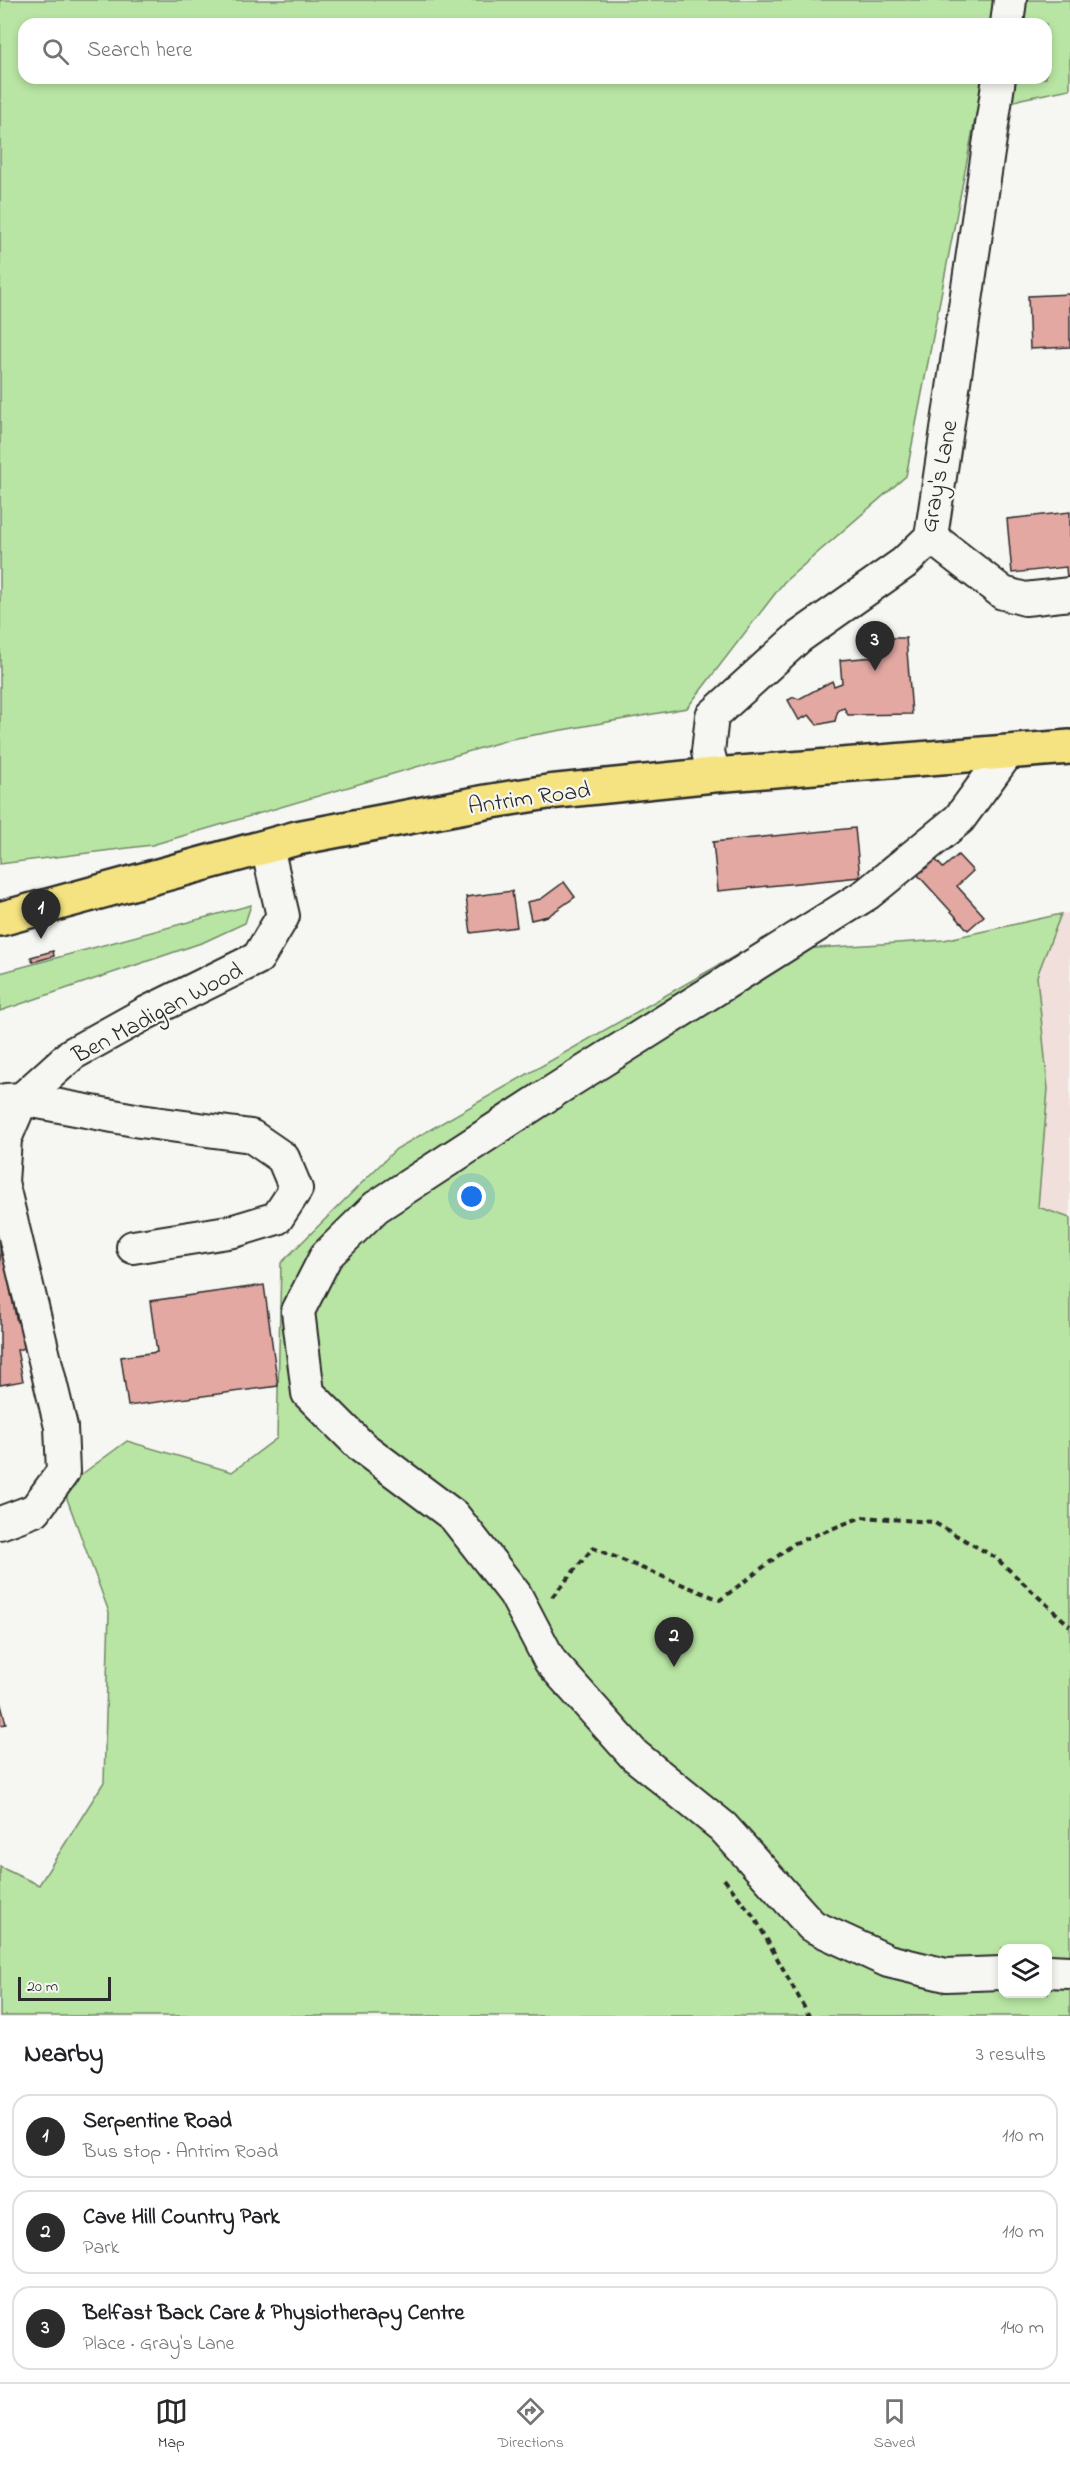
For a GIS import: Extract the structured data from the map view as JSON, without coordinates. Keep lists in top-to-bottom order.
{
  "streets": {
    "main road": ["Antrim Road"],
    "street": ["Gray's Lane", "Ben Madigan Wood"]
  },
  "crossings": [
    ["Gray's Lane", "Antrim Road"],
    ["Antrim Road", "Ben Madigan Wood"]
  ],
  "scale_bar": "20 m",
  "page": {
    "search": "Search here",
    "pins": ["3", "1", "2"],
    "scale": "20 m",
    "heading": ["Nearby", "3 results"],
    "list": [
      {
        "mark": "1",
        "name": "Serpentine Road",
        "note": "Bus stop · Antrim Road",
        "value": "110 m"
      },
      {
        "mark": "2",
        "name": "Cave Hill Country Park",
        "note": "Park",
        "value": "110 m"
      },
      {
        "mark": "3",
        "name": "Belfast Back Care & Physiotherapy Centre",
        "note": "Place · Gray's Lane",
        "value": "140 m"
      }
    ],
    "nav": ["Map", "Directions", "Saved"]
  }
}
